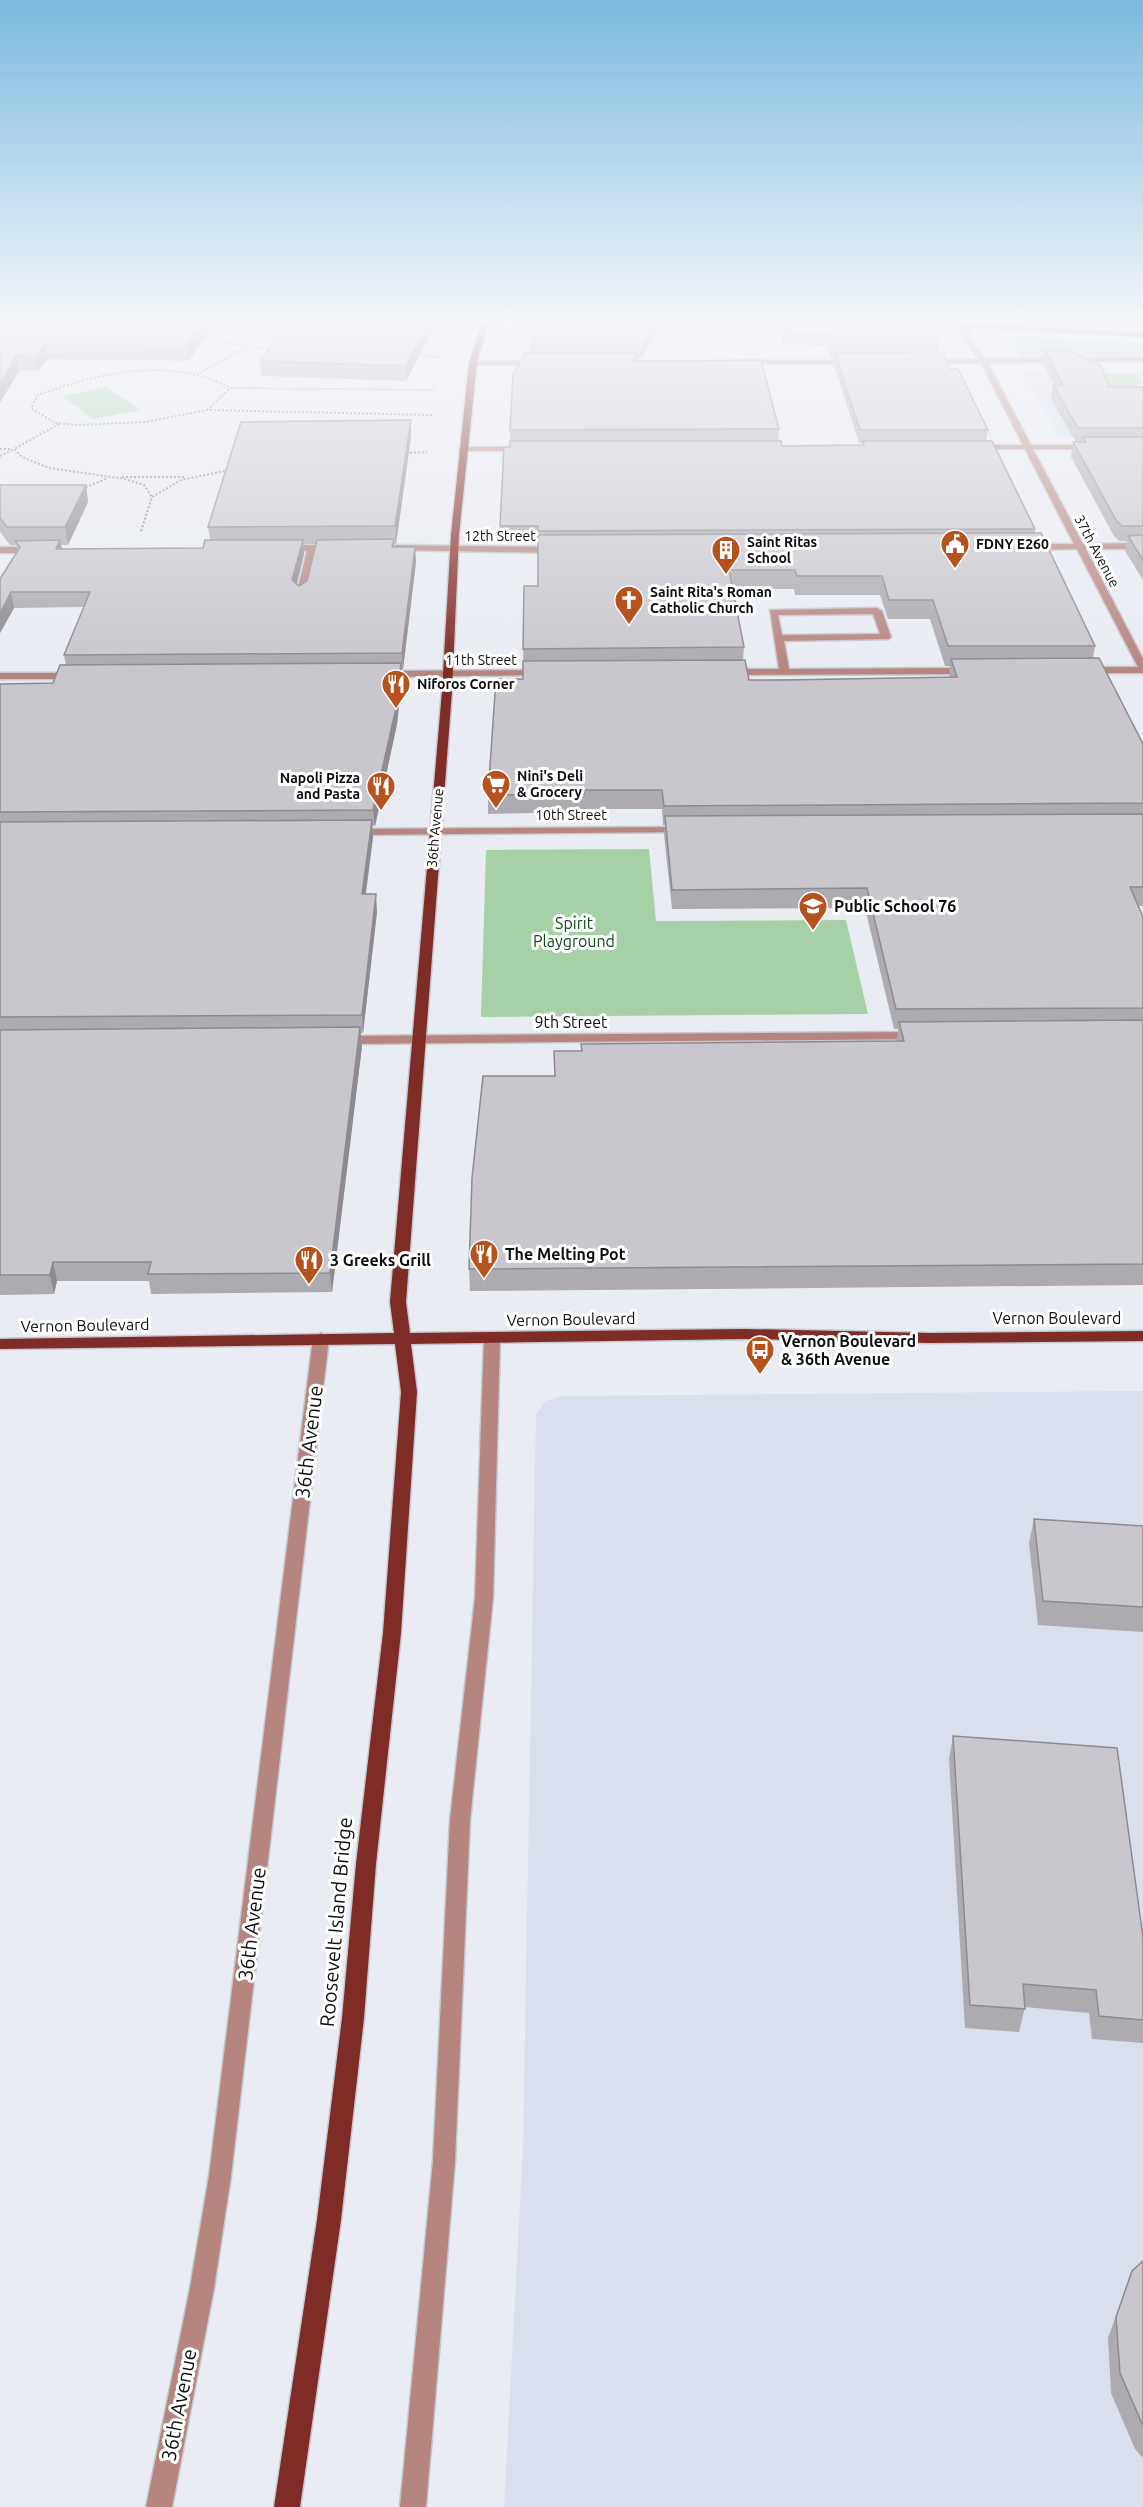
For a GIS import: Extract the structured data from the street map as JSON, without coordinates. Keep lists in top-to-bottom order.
{
  "streets": {
    "main road": ["36th Avenue", "Vernon Boulevard", "Roosevelt Island Bridge"],
    "street": [
      "12th Street",
      "37th Avenue",
      "11th Street",
      "10th Street",
      "9th Street"
    ]
  },
  "crossings": [
    ["12th Street", "36th Avenue"],
    ["11th Street", "36th Avenue"],
    ["10th Street", "36th Avenue"],
    ["36th Avenue", "9th Street"],
    ["36th Avenue", "Vernon Boulevard"],
    ["36th Avenue", "Roosevelt Island Bridge"],
    ["Vernon Boulevard", "Roosevelt Island Bridge"]
  ],
  "parks": ["Spirit Playground"],
  "places": {
    "public building": ["FDNY E260"],
    "building": ["Saint Ritas School"],
    "church": ["Saint Rita's Roman Catholic Church"],
    "restaurant": [
      "Niforos Corner",
      "Napoli Pizza and Pasta",
      "The Melting Pot",
      "3 Greeks Grill"
    ],
    "supermarket": ["Nini's Deli & Grocery"],
    "school or university": ["Public School 76"],
    "bus stop": ["Vernon Boulevard & 36th Avenue"]
  }
}
